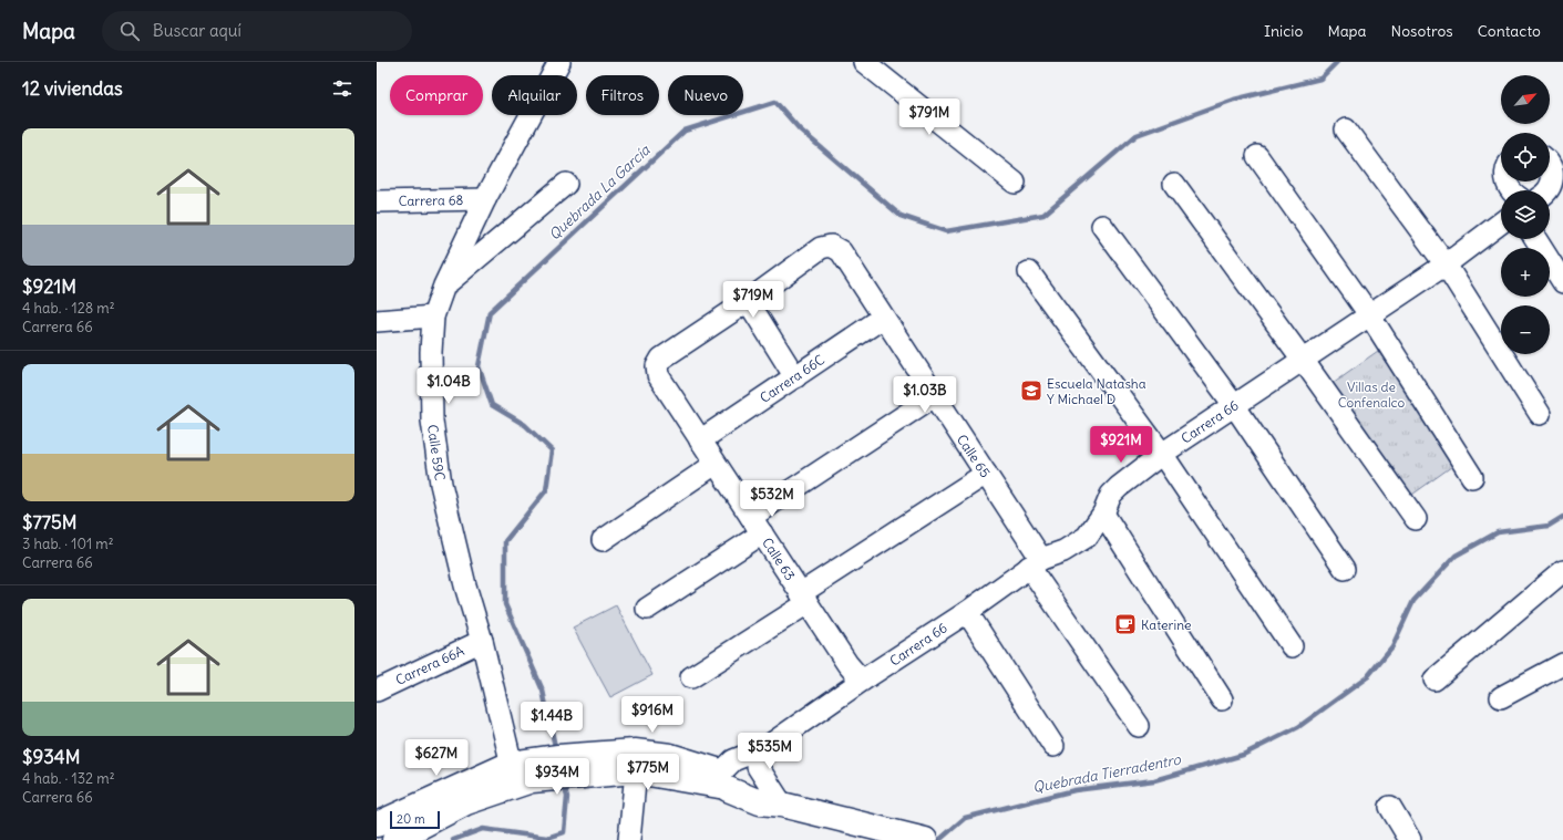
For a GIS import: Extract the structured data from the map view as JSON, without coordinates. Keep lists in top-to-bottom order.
{
  "streets": {
    "street": [
      "Carrera 68",
      "Carrera 66C",
      "Carrera 66",
      "Calle 59C",
      "Calle 65",
      "Calle 63",
      "Carrera 66A"
    ]
  },
  "crossings": [
    ["Carrera 68", "Calle 59C"],
    ["Carrera 66C", "Calle 65"],
    ["Carrera 66C", "Calle 63"],
    ["Carrera 66", "Calle 65"],
    ["Carrera 66", "Calle 63"],
    ["Calle 59C", "Carrera 66A"],
    ["Calle 65", "Calle 63"]
  ],
  "water": ["Quebrada La García", "Quebrada Tierradentro"],
  "parks": ["Villas de Confenalco"],
  "places": {
    "school or university": ["Escuela Natasha Y Michael D"],
    "cafe": ["Katerine"]
  },
  "scale_bar": "20 m",
  "north": "top right",
  "page": {
    "header": "Mapa",
    "search": "Buscar aquí",
    "nav": [
      "Inicio",
      "Mapa",
      "Nosotros",
      "Contacto"
    ],
    "heading": "12 viviendas",
    "map_buttons": ["+", "−"],
    "chip": [
      "Comprar",
      "Alquilar",
      "Filtros",
      "Nuevo"
    ],
    "price": [
      "$791M",
      "$719M",
      "$1.04B",
      "$1.03B",
      "$921M",
      "$532M",
      "$916M",
      "$1.44B",
      "$535M",
      "$627M",
      "$775M",
      "$934M"
    ],
    "list": [
      {
        "name": "$921M",
        "note": "4 hab. · 128 m² · Carrera 66"
      },
      {
        "name": "$775M",
        "note": "3 hab. · 101 m² · Carrera 66"
      },
      {
        "name": "$934M",
        "note": "4 hab. · 132 m² · Carrera 66"
      }
    ],
    "scale": "20 m"
  }
}
